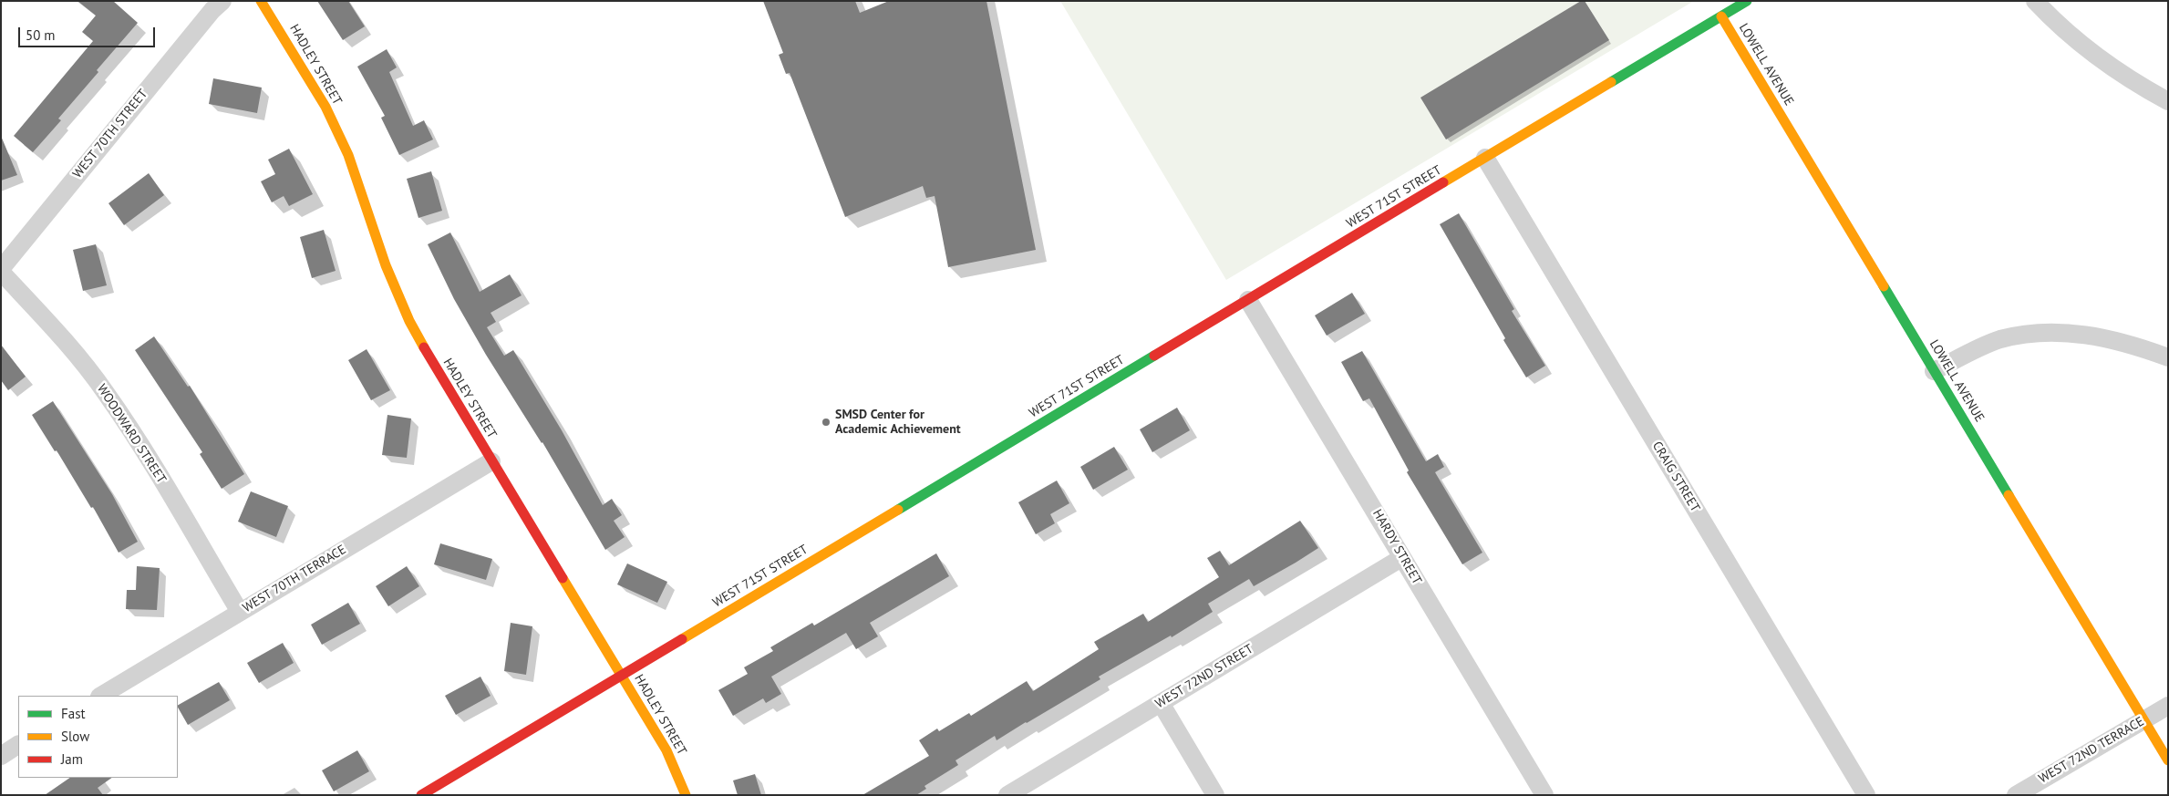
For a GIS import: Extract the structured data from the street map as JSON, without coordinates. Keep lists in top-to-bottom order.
{
  "streets": {
    "street": [
      "HADLEY STREET",
      "LOWELL AVENUE",
      "WEST 70TH STREET",
      "WEST 71ST STREET",
      "WOODWARD STREET",
      "CRAIG STREET",
      "HARDY STREET",
      "WEST 70TH TERRACE",
      "WEST 72ND STREET",
      "WEST 72ND TERRACE"
    ]
  },
  "crossings": [
    ["HADLEY STREET", "WEST 71ST STREET"],
    ["HADLEY STREET", "WEST 70TH TERRACE"],
    ["LOWELL AVENUE", "WEST 71ST STREET"],
    ["LOWELL AVENUE", "WEST 72ND TERRACE"],
    ["WEST 70TH STREET", "WOODWARD STREET"],
    ["WEST 71ST STREET", "CRAIG STREET"],
    ["WEST 71ST STREET", "HARDY STREET"],
    ["WOODWARD STREET", "WEST 70TH TERRACE"],
    ["HARDY STREET", "WEST 72ND STREET"]
  ],
  "places": ["SMSD Center for Academic Achievement"],
  "legend": ["Fast", "Slow", "Jam"],
  "scale_bar": "50 m"
}
